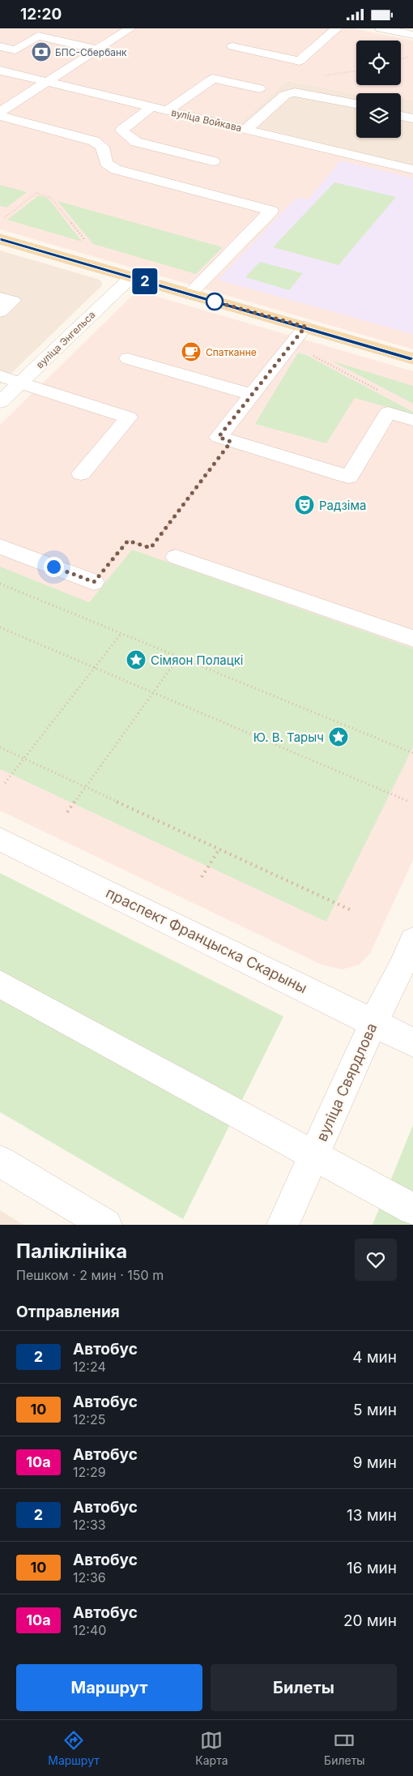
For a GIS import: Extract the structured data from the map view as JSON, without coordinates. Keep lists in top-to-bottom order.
{
  "streets": {
    "street": [
      "вуліца Войкава",
      "вуліца Энгельса",
      "праспект Францыска Скарыны",
      "вуліца Свярдлова"
    ]
  },
  "crossings": [
    ["праспект Францыска Скарыны", "вуліца Свярдлова"]
  ],
  "places": {
    "bank": ["БПС-Сбербанк"],
    "cafe": ["Спатканне"],
    "theatre": ["Радзіма"],
    "place": ["Сімяон Полацкі", "Ю. В. Тарыч"]
  },
  "lines": ["bus line 2"],
  "page": {
    "status": "12:20",
    "on_map": "2",
    "heading": [
      ["Паліклініка", "Пешком · 2 мин · 150 m"],
      "Отправления"
    ],
    "list": [
      {
        "mark": "2",
        "name": "Автобус",
        "note": "12:24",
        "value": "4 мин"
      },
      {
        "mark": "10",
        "name": "Автобус",
        "note": "12:25",
        "value": "5 мин"
      },
      {
        "mark": "10а",
        "name": "Автобус",
        "note": "12:29",
        "value": "9 мин"
      },
      {
        "mark": "2",
        "name": "Автобус",
        "note": "12:33",
        "value": "13 мин"
      },
      {
        "mark": "10",
        "name": "Автобус",
        "note": "12:36",
        "value": "16 мин"
      },
      {
        "mark": "10а",
        "name": "Автобус",
        "note": "12:40",
        "value": "20 мин"
      }
    ],
    "buttons": ["Маршрут", "Билеты"],
    "tabs": ["Маршрут", "Карта", "Билеты"]
  }
}
